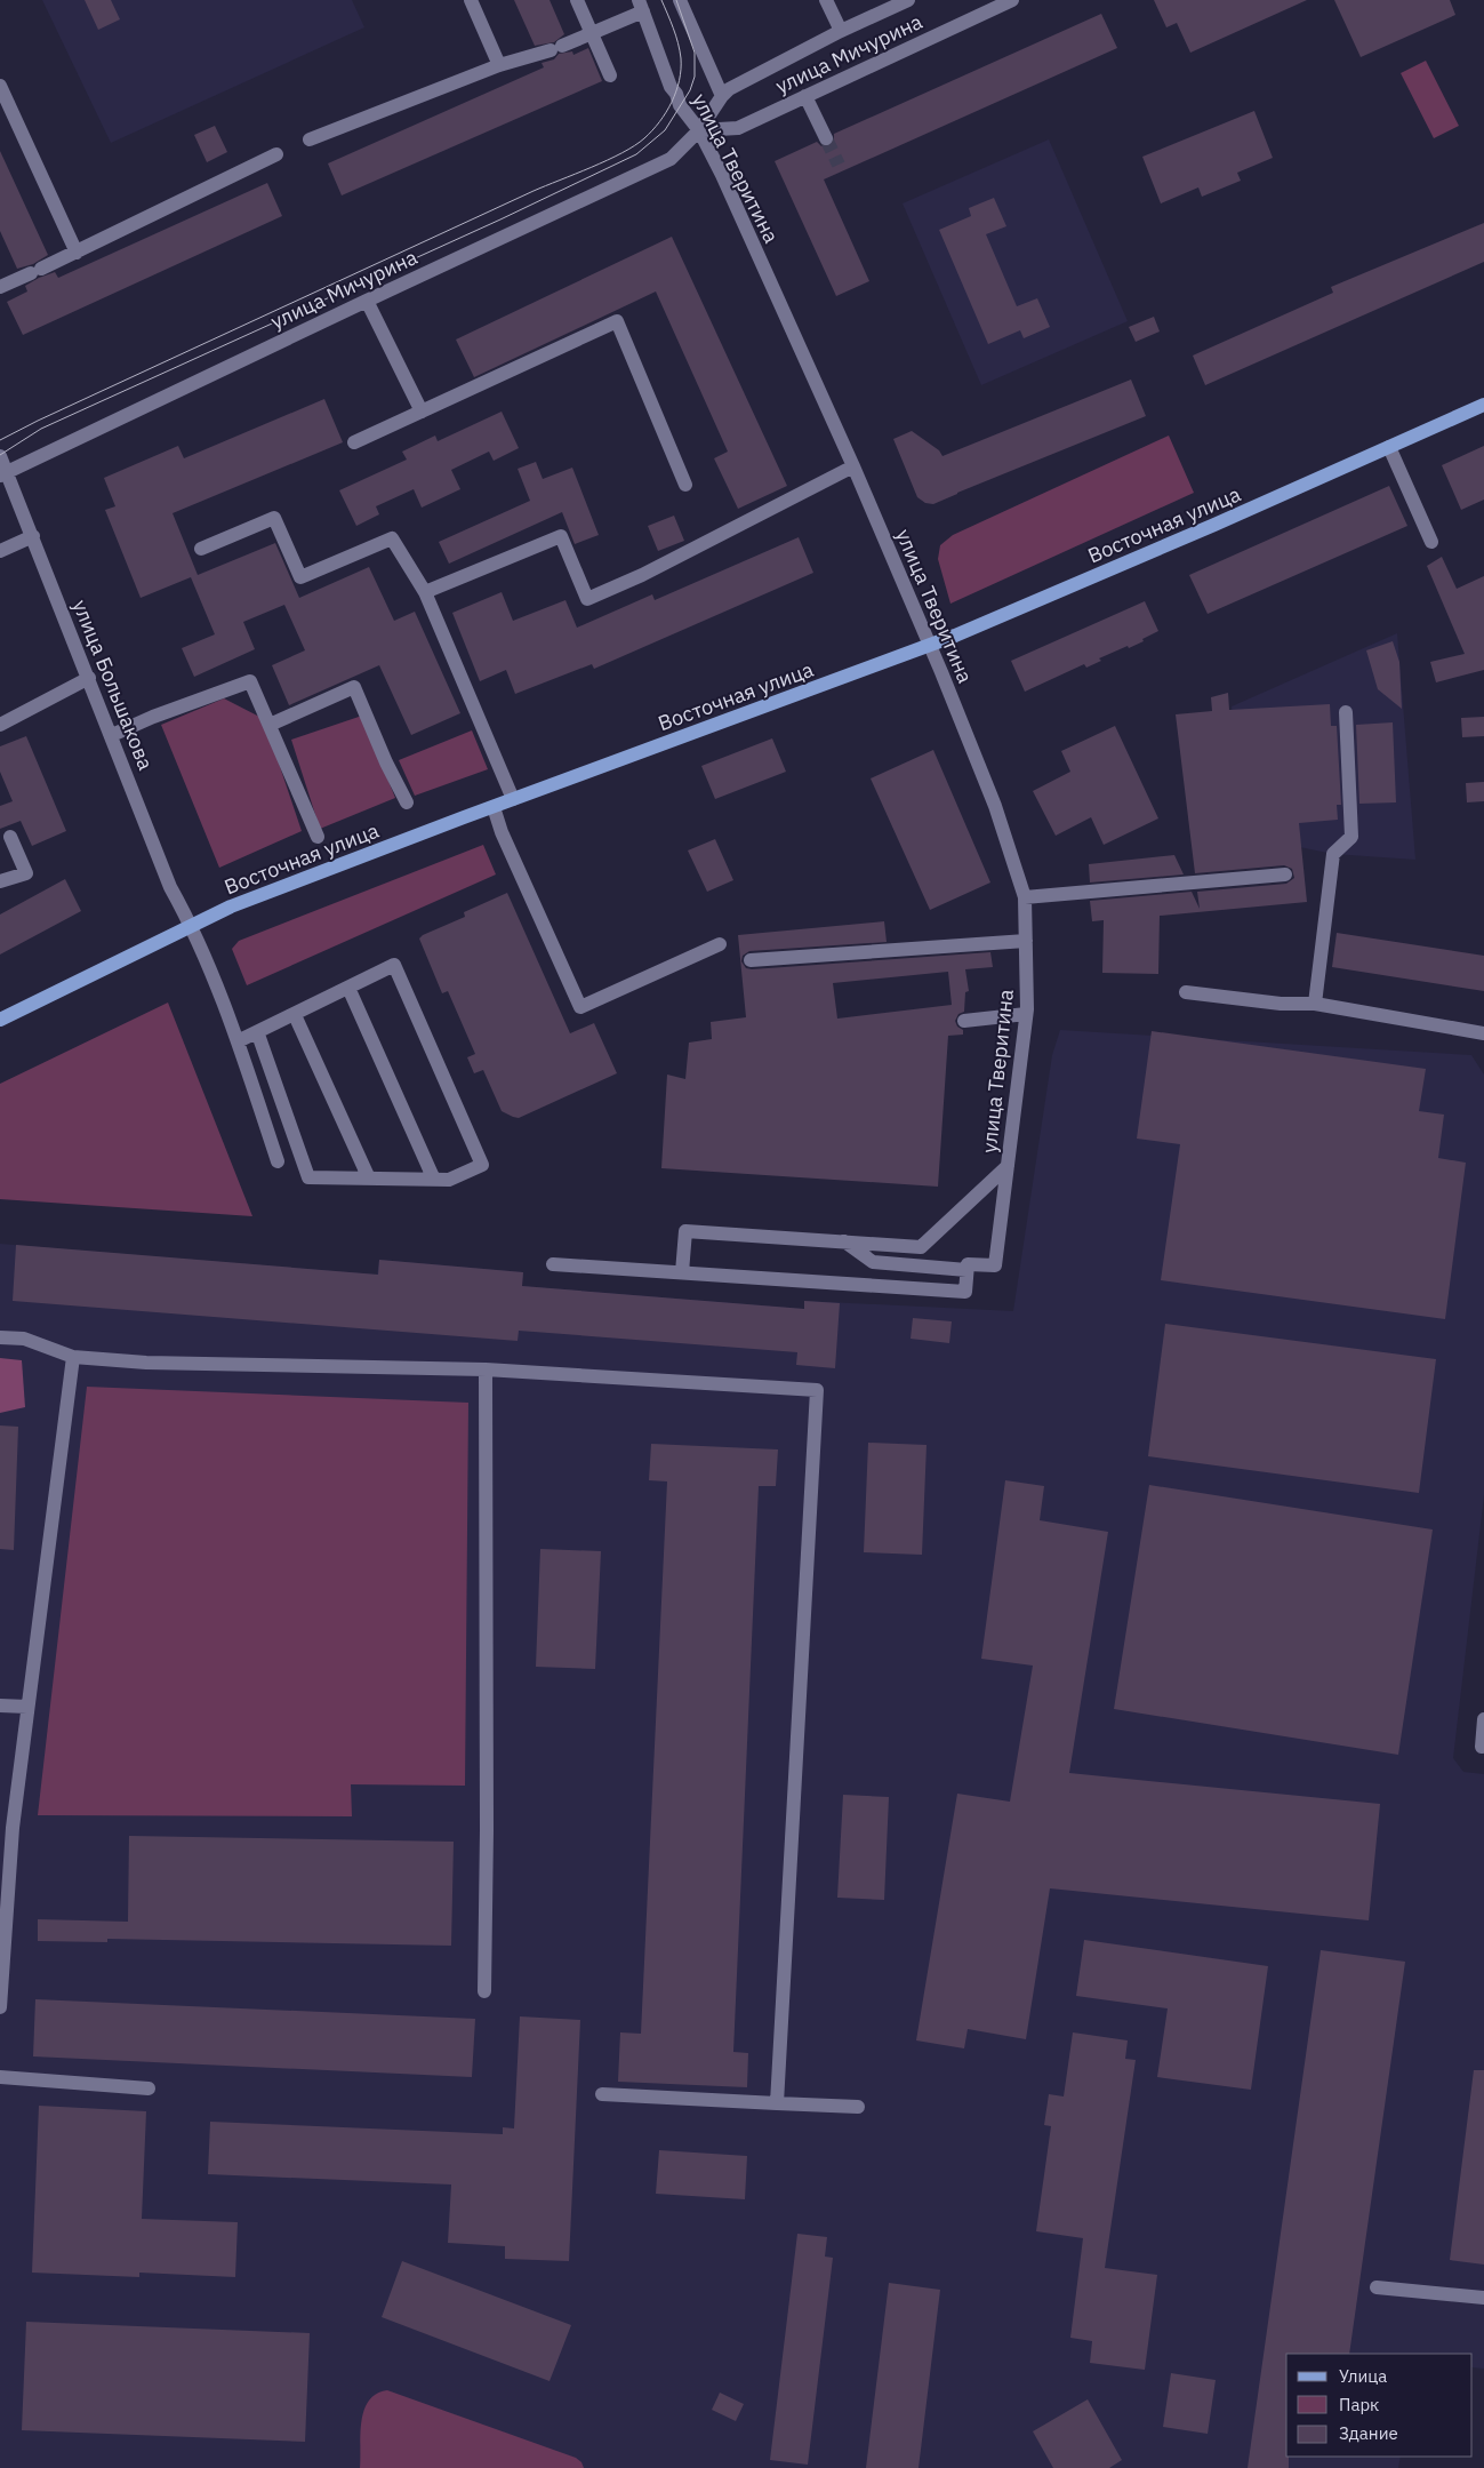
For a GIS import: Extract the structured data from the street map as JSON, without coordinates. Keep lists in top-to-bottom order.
{
  "streets": {
    "main road": ["Восточная улица"],
    "street": ["улица Мичурина", "улица Тверитина", "улица Большакова"]
  },
  "crossings": [
    ["улица Мичурина", "улица Тверитина"],
    ["улица Мичурина", "улица Большакова"],
    ["улица Тверитина", "Восточная улица"],
    ["Восточная улица", "улица Большакова"]
  ],
  "legend": ["Улица", "Парк", "Здание"]
}
